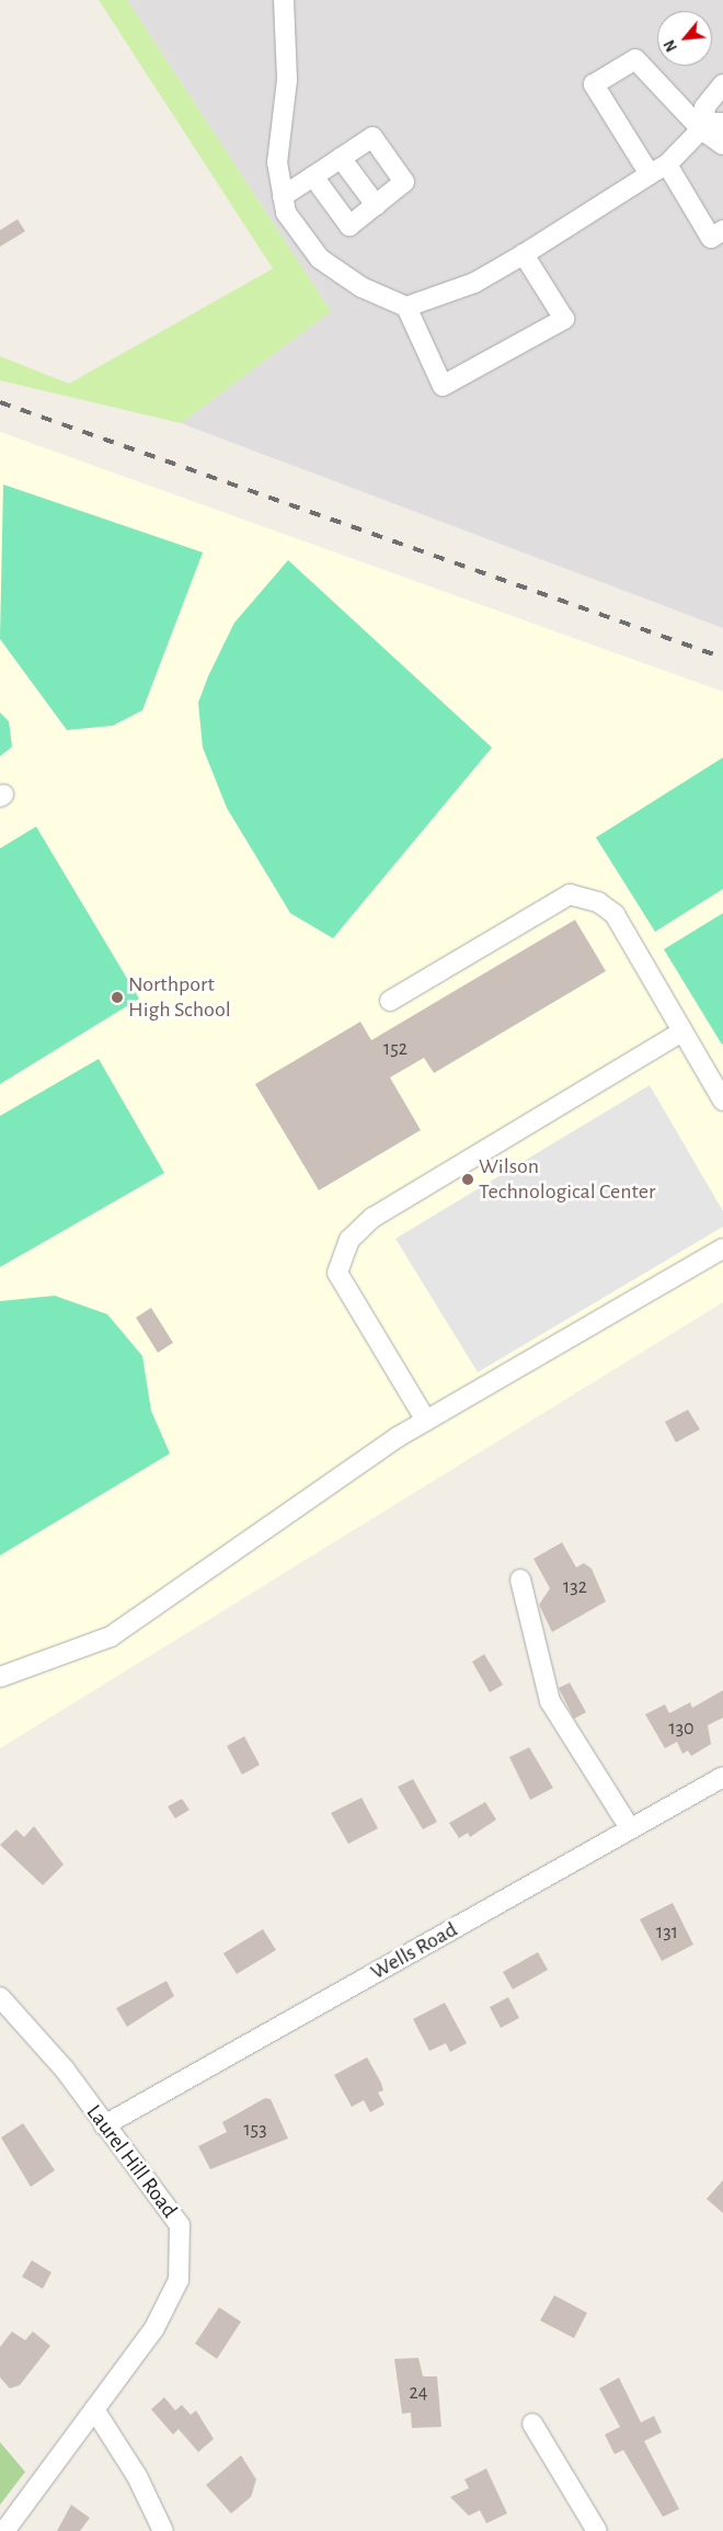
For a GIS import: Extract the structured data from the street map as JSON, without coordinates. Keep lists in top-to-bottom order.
{
  "streets": {
    "street": ["Wells Road", "Laurel Hill Road"]
  },
  "crossings": [
    ["Wells Road", "Laurel Hill Road"]
  ],
  "places": ["Northport High School", "Wilson Technological Center"],
  "house_numbers": [
    "152",
    "132",
    "130",
    "131",
    "153",
    "24"
  ],
  "north": "bottom left"
}
